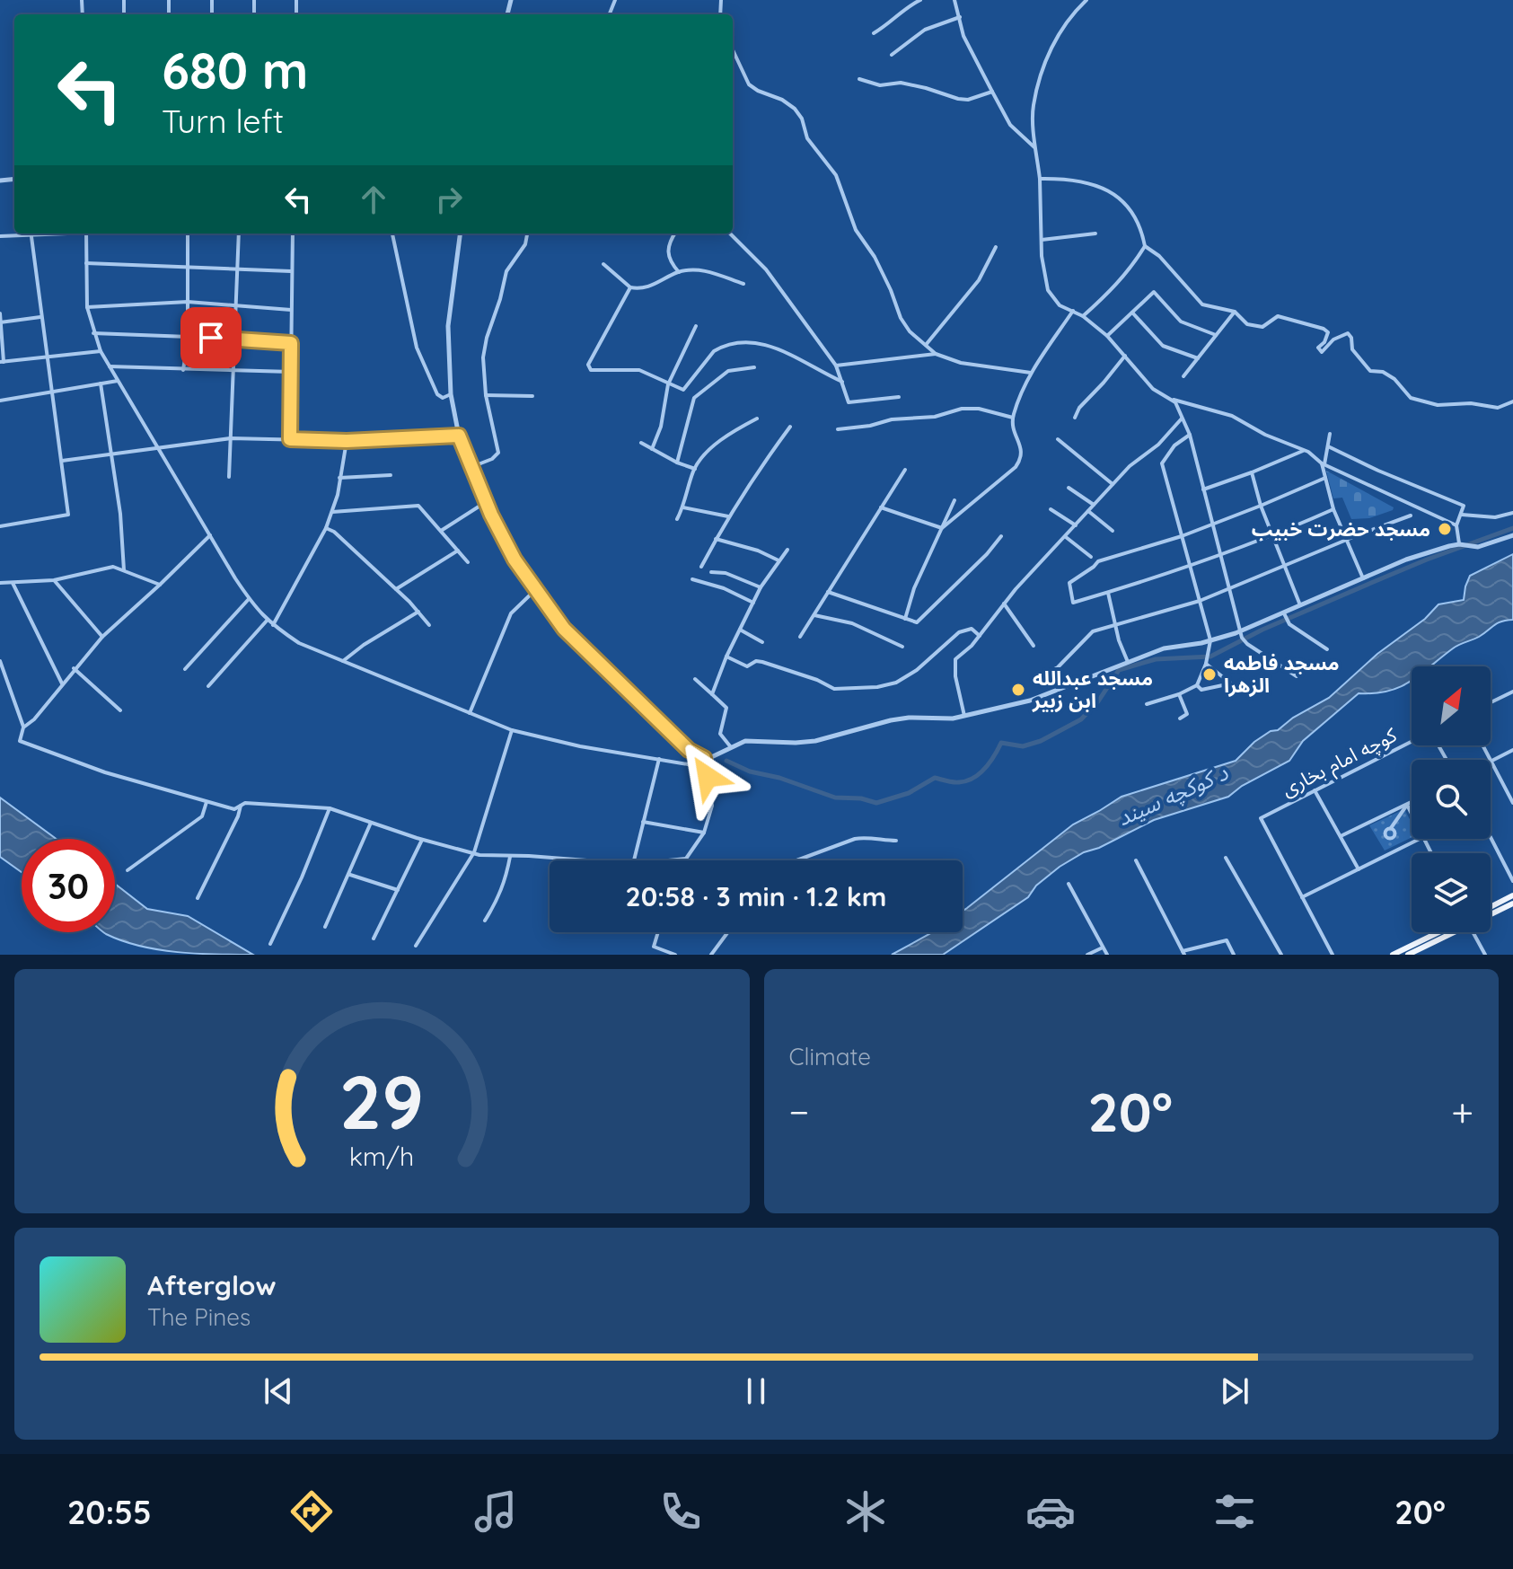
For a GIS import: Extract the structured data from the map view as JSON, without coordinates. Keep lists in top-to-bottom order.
{
  "streets": {
    "street": ["کوچه امام بخاری"]
  },
  "water": ["د کوکچه سیند"],
  "places": ["مسجد حضرت خبیب", "مسجد فاطمه الزهرا", "مسجد عبدالله ابن زبیر"],
  "north": "top right",
  "page": {
    "turn": ["680 m", "Turn left"],
    "limit": "30",
    "trip": "20:58 · 3 min · 1.2 km",
    "tile": "Climate",
    "heat": ["−", "20°", "+"],
    "song": ["Afterglow", "The Pines"],
    "tabs": ["20:55", "20°"],
    "gauge": ["29", "km/h"]
  }
}
